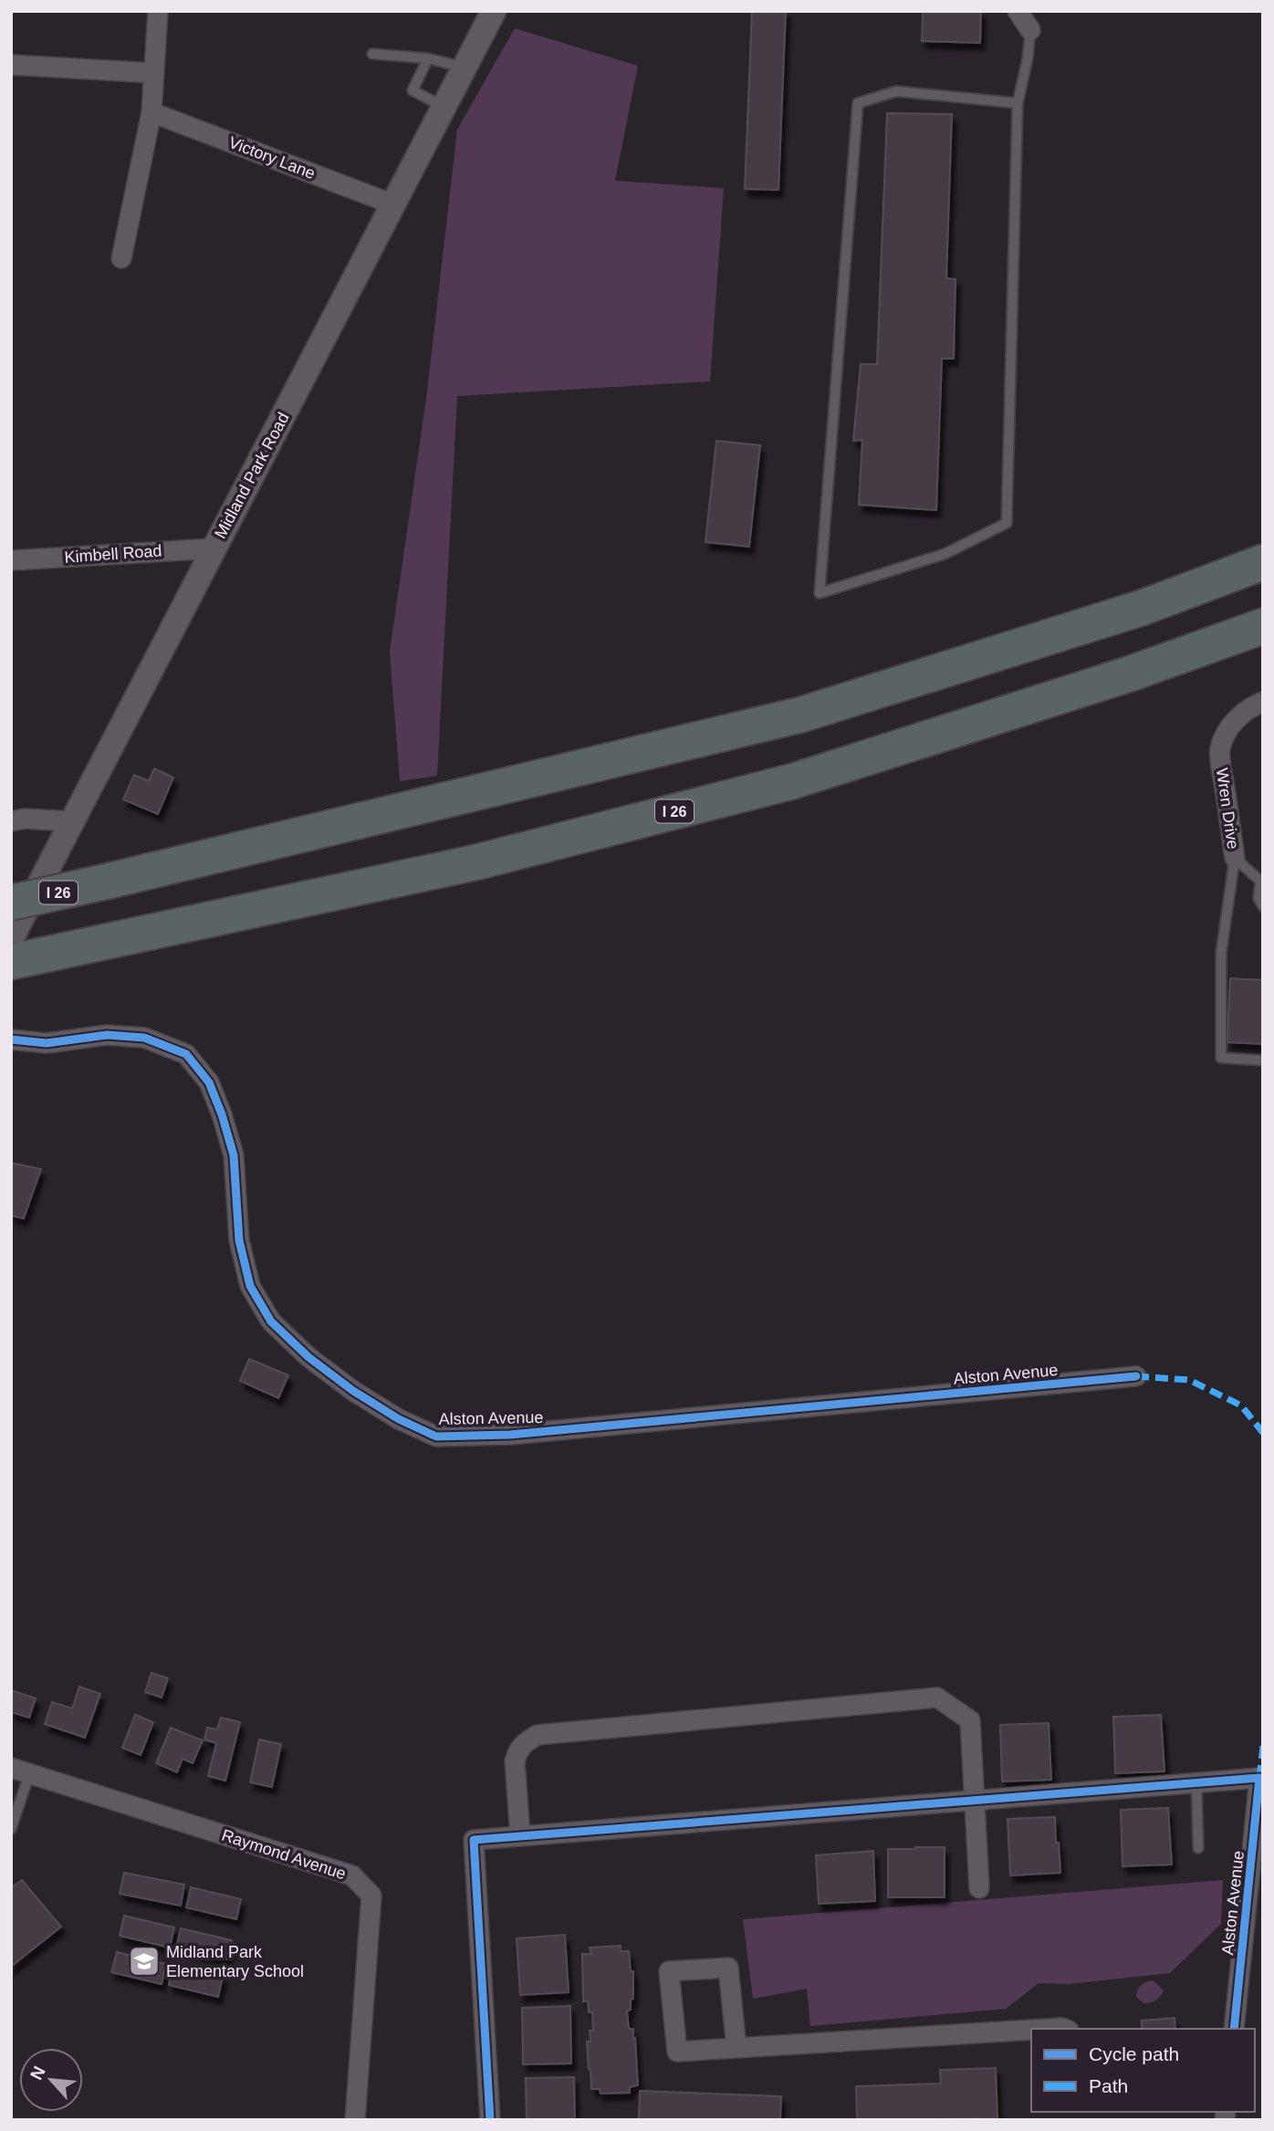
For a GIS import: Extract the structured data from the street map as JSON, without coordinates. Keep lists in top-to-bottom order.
{
  "streets": {
    "highway": ["I 26"],
    "street": [
      "Victory Lane",
      "Midland Park Road",
      "Kimbell Road",
      "Wren Drive",
      "Alston Avenue",
      "Raymond Avenue"
    ]
  },
  "crossings": [
    ["Victory Lane", "Midland Park Road"],
    ["Midland Park Road", "Kimbell Road"]
  ],
  "places": {
    "school or university": ["Midland Park Elementary School"]
  },
  "legend": ["Cycle path", "Path"],
  "north": "top left"
}
